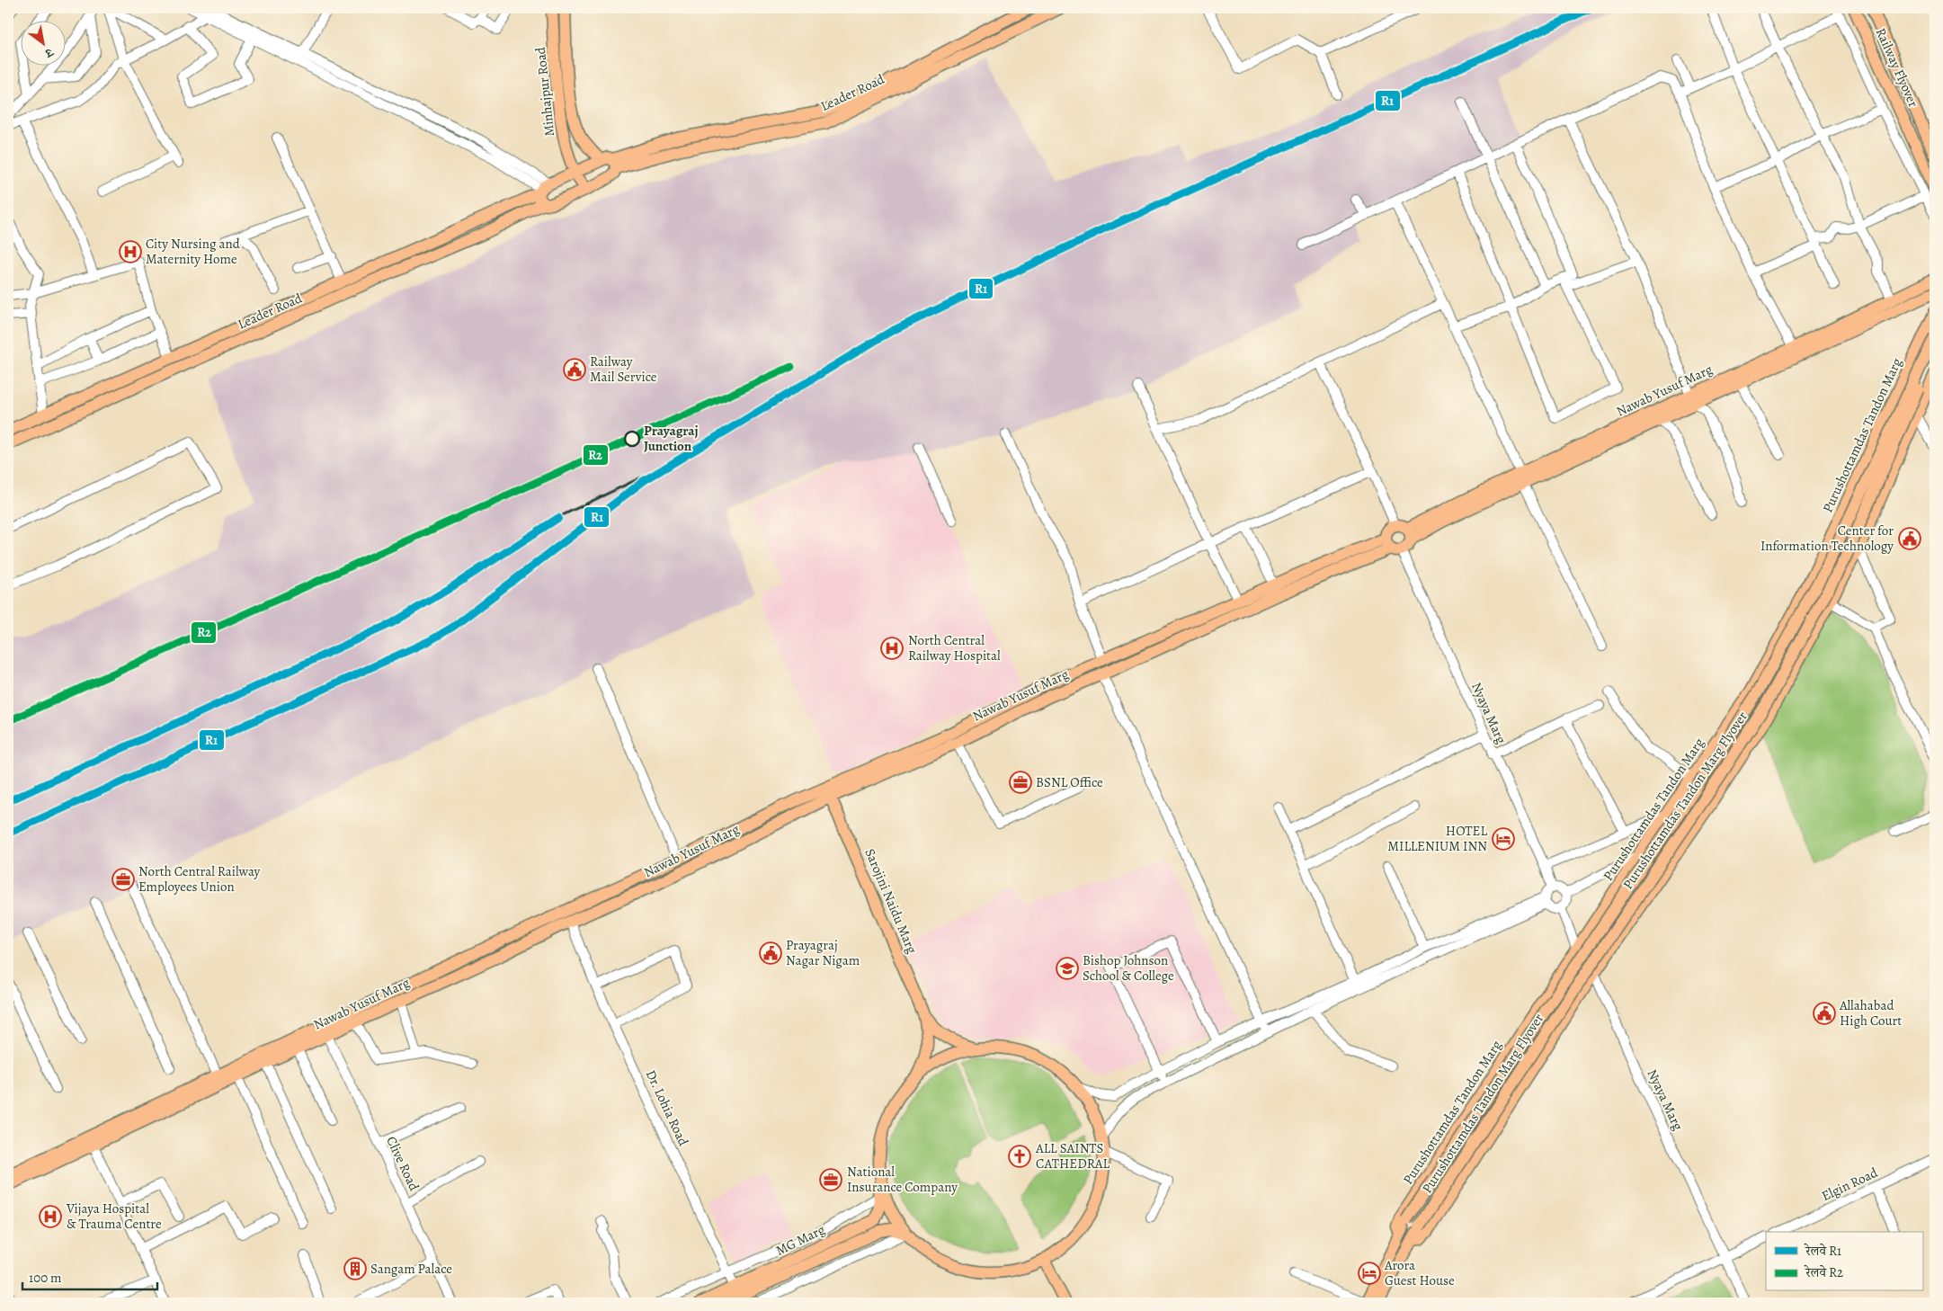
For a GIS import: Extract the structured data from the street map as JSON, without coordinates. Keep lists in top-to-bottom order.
{
  "streets": {
    "main road": [
      "Railway Flyover",
      "Minhajpur Road",
      "Leader Road",
      "Nawab Yusuf Marg",
      "Purushottamdas Tandon Marg",
      "Purushottamdas Tandon Marg Flyover",
      "Sarojini Naidu Marg",
      "MG Marg"
    ],
    "street": [
      "Nyaya Marg",
      "Dr. Lohia Road",
      "Clive Road",
      "Elgin Road"
    ]
  },
  "crossings": [
    ["Minhajpur Road", "Leader Road"],
    ["Nawab Yusuf Marg", "Nyaya Marg"],
    ["Nawab Yusuf Marg", "Sarojini Naidu Marg"],
    ["Nawab Yusuf Marg", "Dr. Lohia Road"],
    ["Nawab Yusuf Marg", "Clive Road"],
    ["Purushottamdas Tandon Marg", "Nyaya Marg"],
    ["Purushottamdas Tandon Marg", "Purushottamdas Tandon Marg Flyover"],
    ["Dr. Lohia Road", "MG Marg"]
  ],
  "places": {
    "hospital": ["City Nursing and Maternity Home", "North Central Railway Hospital", "Vijaya Hospital & Trauma Centre"],
    "public building": [
      "Railway Mail Service",
      "Center for Information Technology",
      "Prayagraj Nagar Nigam",
      "Allahabad High Court"
    ],
    "other": ["Prayagraj Junction"],
    "office": ["BSNL Office", "North Central Railway Employees Union", "National Insurance Company"],
    "hotel": ["HOTEL MILLENIUM INN", "Arora Guest House"],
    "school or university": ["Bishop Johnson School & College"],
    "church": ["ALL SAINTS CATHEDRAL"],
    "building": ["Sangam Palace"]
  },
  "lines": ["rail line R1", "rail line R2"],
  "legend": ["रेलवे R1", "रेलवे R2"],
  "scale_bar": "100 m",
  "north": "bottom right"
}
